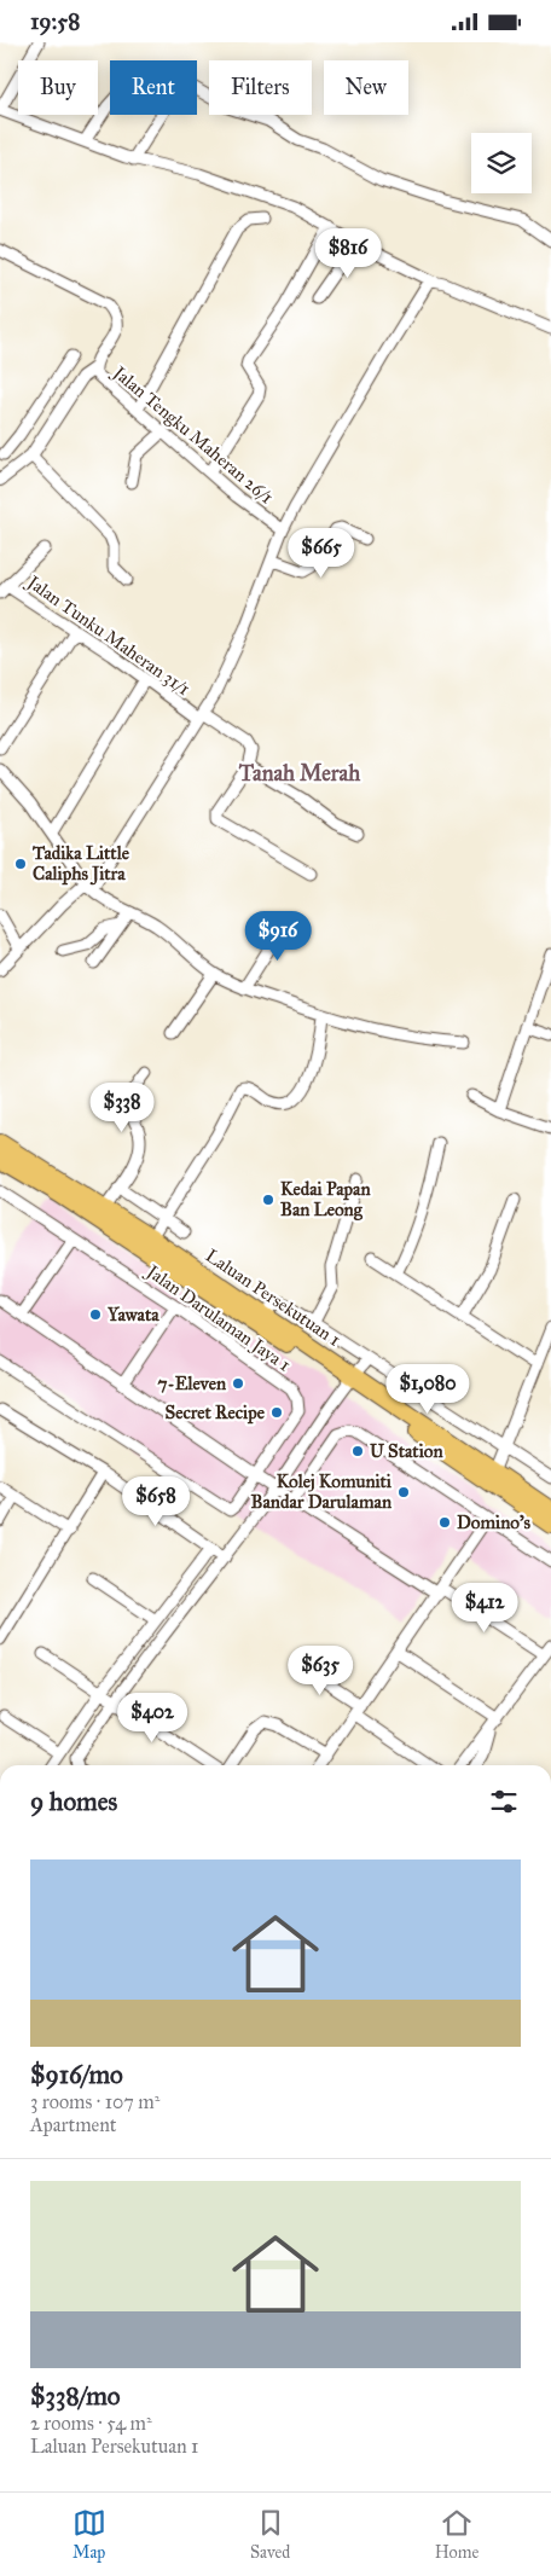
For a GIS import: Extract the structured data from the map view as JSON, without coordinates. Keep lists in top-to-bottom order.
{
  "streets": {
    "highway": ["Laluan Persekutuan 1"],
    "street": ["Jalan Tengku Maheran 26/1", "Jalan Tunku Maheran 31/1", "Jalan Darulaman Jaya 1"]
  },
  "districts": ["Tanah Merah"],
  "places": [
    "Tadika Little Caliphs Jitra",
    "Kedai Papan Ban Leong",
    "Yawata",
    "7-Eleven",
    "Secret Recipe",
    "U Station",
    "Kolej Komuniti Bandar Darulaman",
    "Domino's"
  ],
  "page": {
    "status": "19:58",
    "chip": [
      "Buy",
      "Rent",
      "Filters",
      "New"
    ],
    "price": [
      "$816",
      "$665",
      "$916",
      "$338",
      "$1,080",
      "$658",
      "$412",
      "$635",
      "$402"
    ],
    "heading": "9 homes",
    "list": [
      {
        "name": "$916/mo",
        "note": "3 rooms · 107 m² · Apartment"
      },
      {
        "name": "$338/mo",
        "note": "2 rooms · 54 m² · Laluan Persekutuan 1"
      }
    ],
    "tabs": ["Map", "Saved", "Home"]
  }
}
